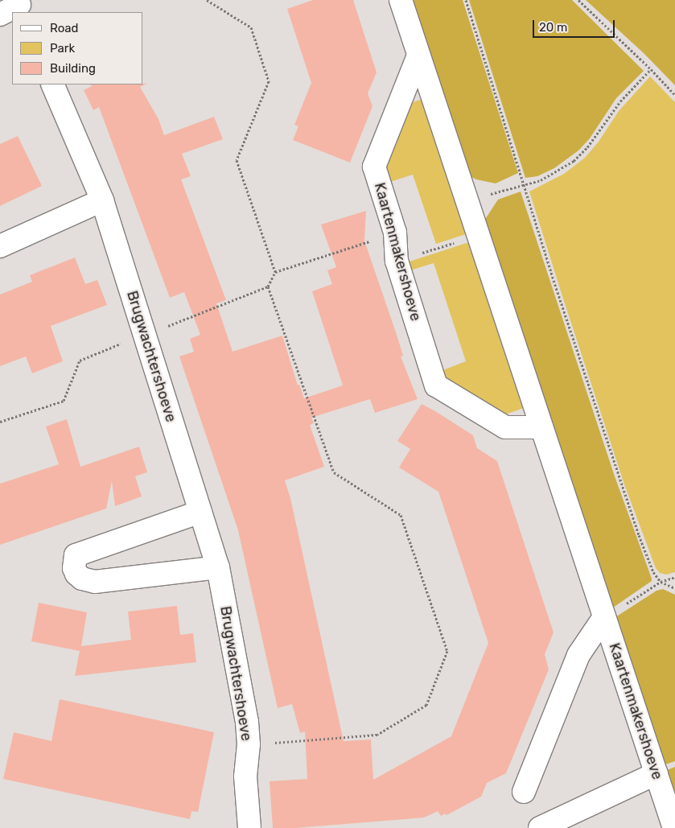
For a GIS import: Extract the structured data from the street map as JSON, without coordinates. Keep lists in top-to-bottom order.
{
  "streets": {
    "street": ["Kaartenmakershoeve", "Brugwachtershoeve"]
  },
  "legend": ["Road", "Park", "Building"],
  "scale_bar": "20 m"
}
